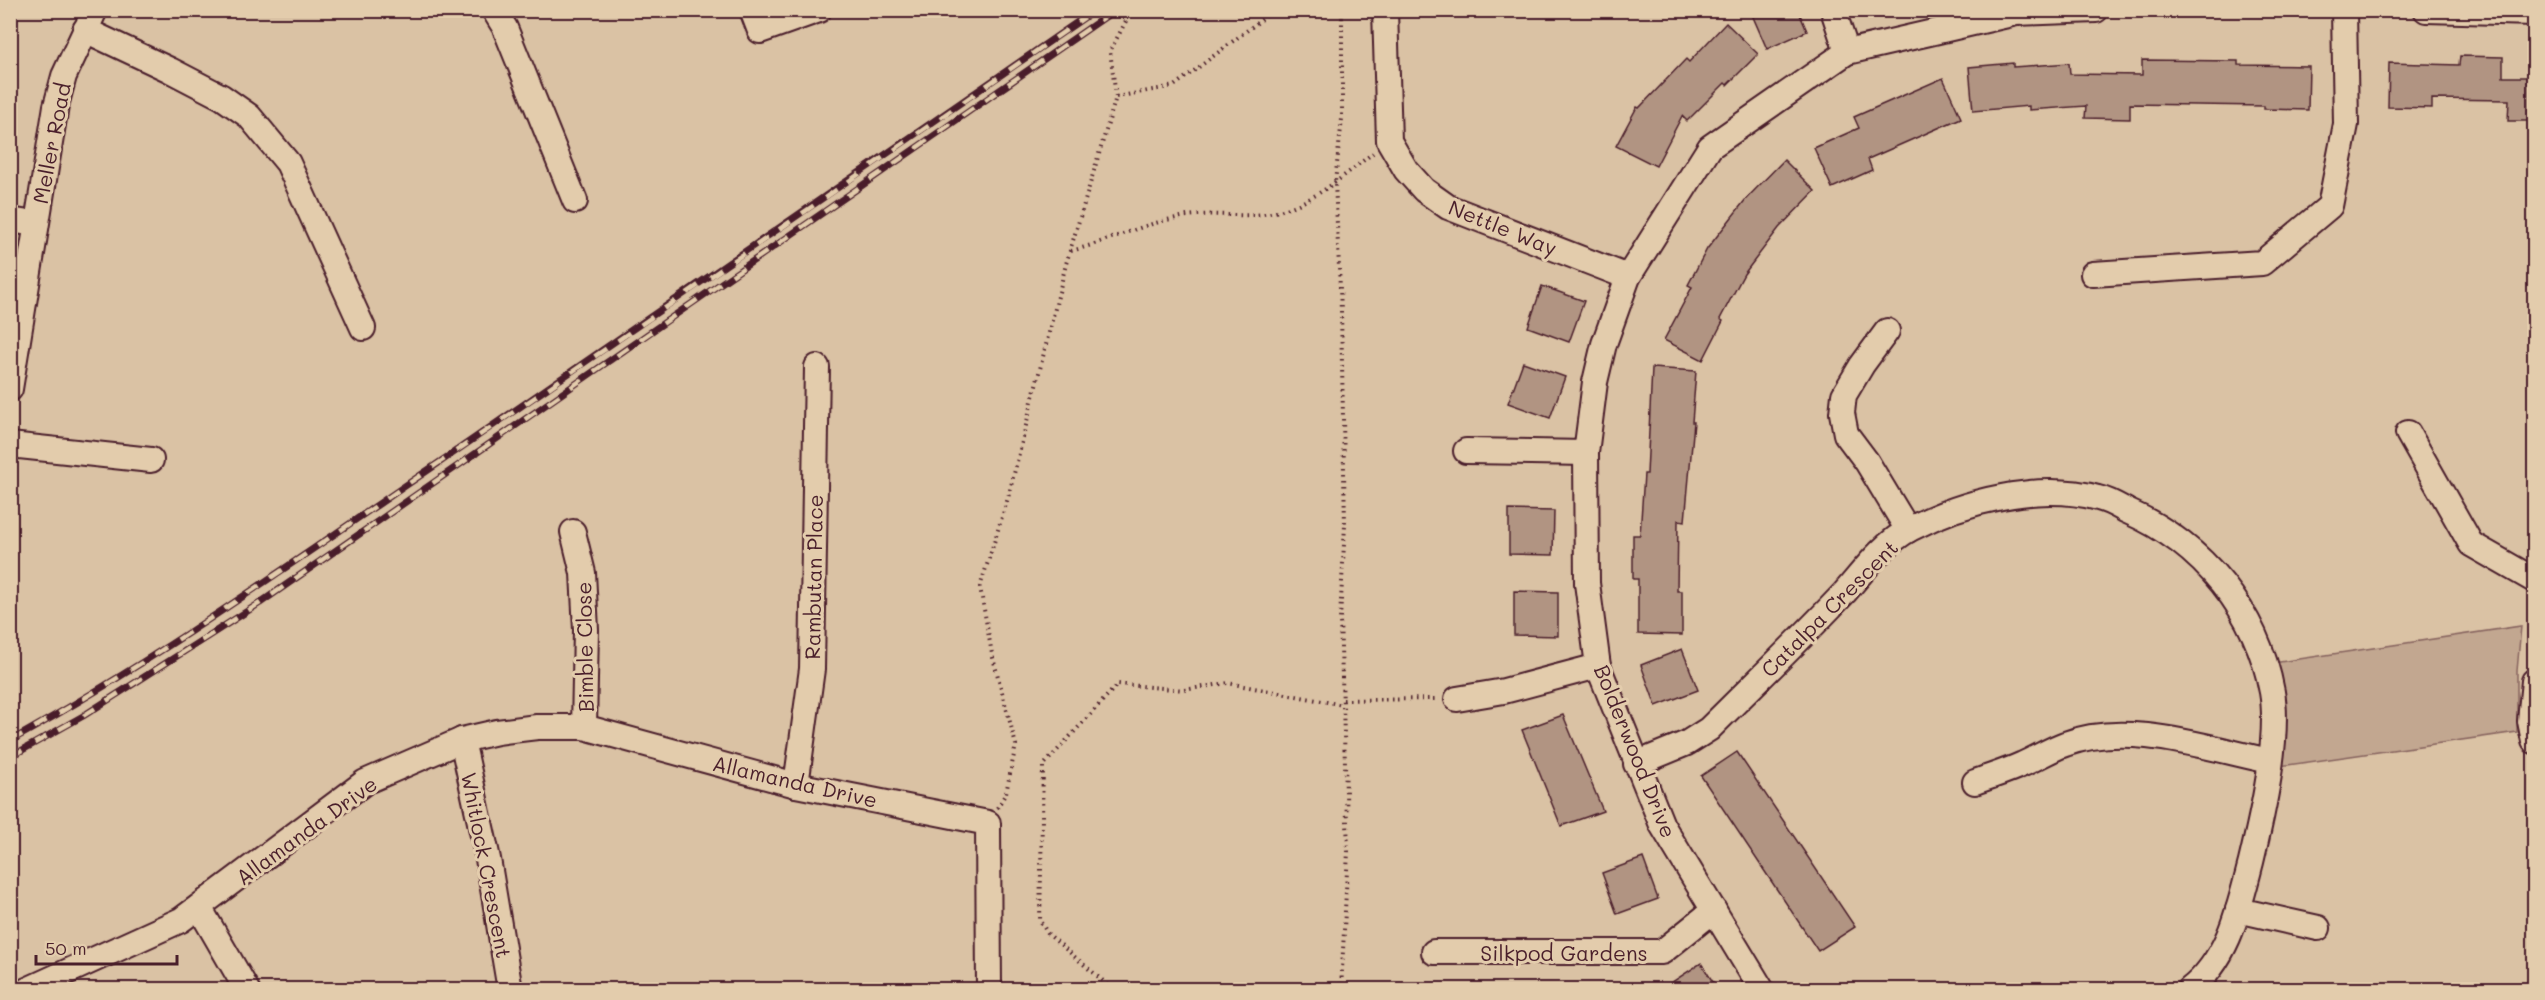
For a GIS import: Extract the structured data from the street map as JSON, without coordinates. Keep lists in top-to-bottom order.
{
  "streets": {
    "street": [
      "Meller Road",
      "Nettle Way",
      "Rambutan Place",
      "Catalpa Crescent",
      "Bimble Close",
      "Bolderwood Drive",
      "Allamanda Drive",
      "Whitlock Crescent",
      "Silkpod Gardens"
    ]
  },
  "crossings": [
    ["Nettle Way", "Bolderwood Drive"],
    ["Rambutan Place", "Allamanda Drive"],
    ["Catalpa Crescent", "Bolderwood Drive"],
    ["Bimble Close", "Allamanda Drive"],
    ["Bolderwood Drive", "Silkpod Gardens"],
    ["Allamanda Drive", "Whitlock Crescent"]
  ],
  "scale_bar": "50 m"
}
